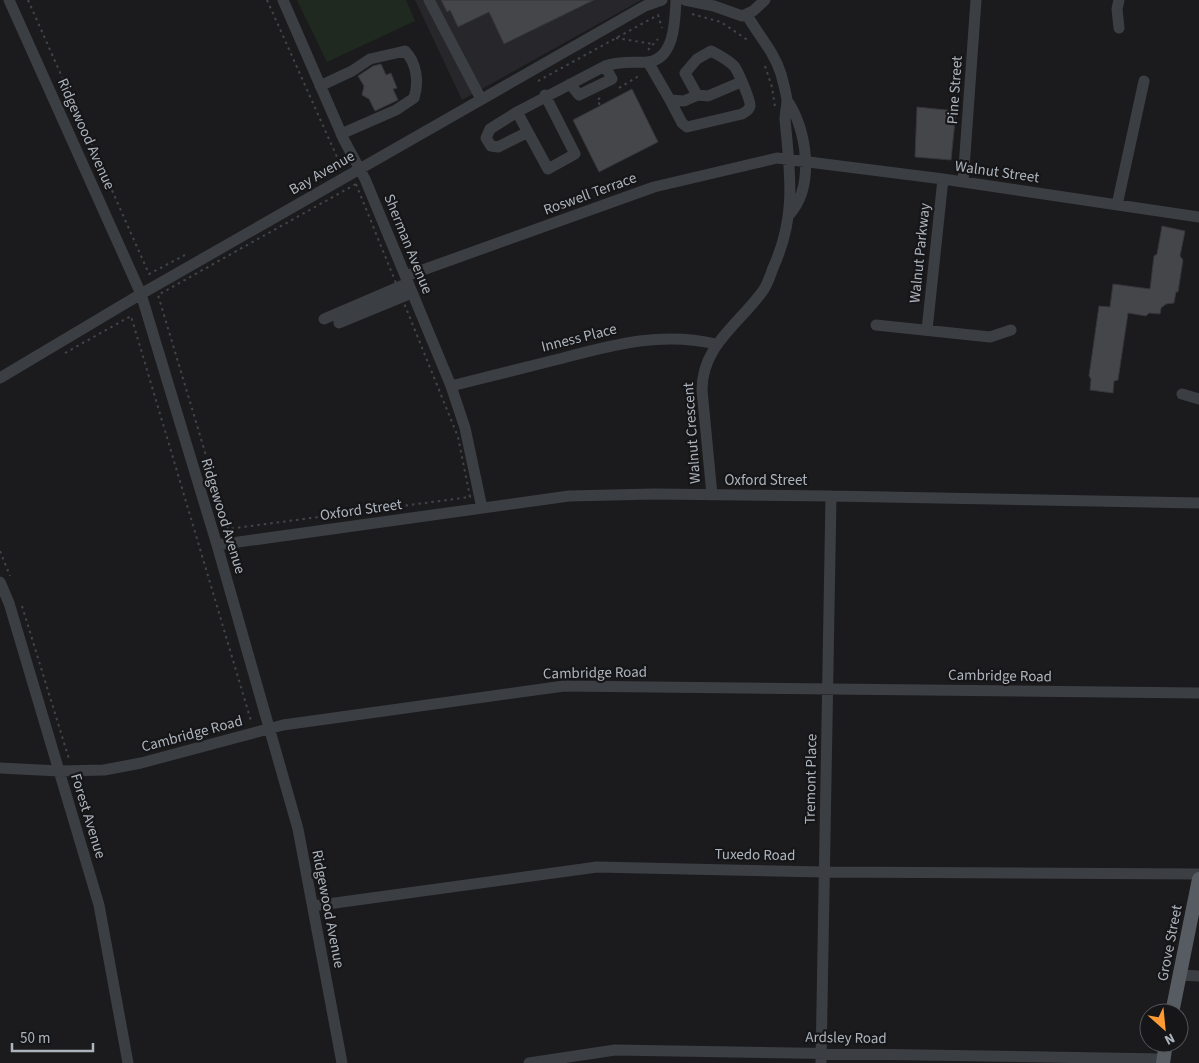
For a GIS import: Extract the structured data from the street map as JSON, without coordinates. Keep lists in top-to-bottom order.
{
  "streets": {
    "main road": ["Grove Street"],
    "street": [
      "Pine Street",
      "Ridgewood Avenue",
      "Walnut Street",
      "Bay Avenue",
      "Roswell Terrace",
      "Sherman Avenue",
      "Walnut Parkway",
      "Inness Place",
      "Walnut Crescent",
      "Oxford Street",
      "Cambridge Road",
      "Tremont Place",
      "Forest Avenue",
      "Tuxedo Road",
      "Ardsley Road"
    ]
  },
  "crossings": [
    ["Pine Street", "Walnut Street"],
    ["Ridgewood Avenue", "Bay Avenue"],
    ["Ridgewood Avenue", "Oxford Street"],
    ["Ridgewood Avenue", "Cambridge Road"],
    ["Ridgewood Avenue", "Tuxedo Road"],
    ["Walnut Street", "Roswell Terrace"],
    ["Walnut Street", "Walnut Parkway"],
    ["Walnut Street", "Walnut Crescent"],
    ["Bay Avenue", "Sherman Avenue"],
    ["Roswell Terrace", "Sherman Avenue"],
    ["Roswell Terrace", "Walnut Crescent"],
    ["Sherman Avenue", "Inness Place"],
    ["Sherman Avenue", "Oxford Street"],
    ["Inness Place", "Walnut Crescent"],
    ["Walnut Crescent", "Oxford Street"],
    ["Oxford Street", "Tremont Place"],
    ["Cambridge Road", "Tremont Place"],
    ["Cambridge Road", "Forest Avenue"],
    ["Tremont Place", "Tuxedo Road"],
    ["Tremont Place", "Ardsley Road"]
  ],
  "scale_bar": "50 m",
  "north": "bottom right"
}
